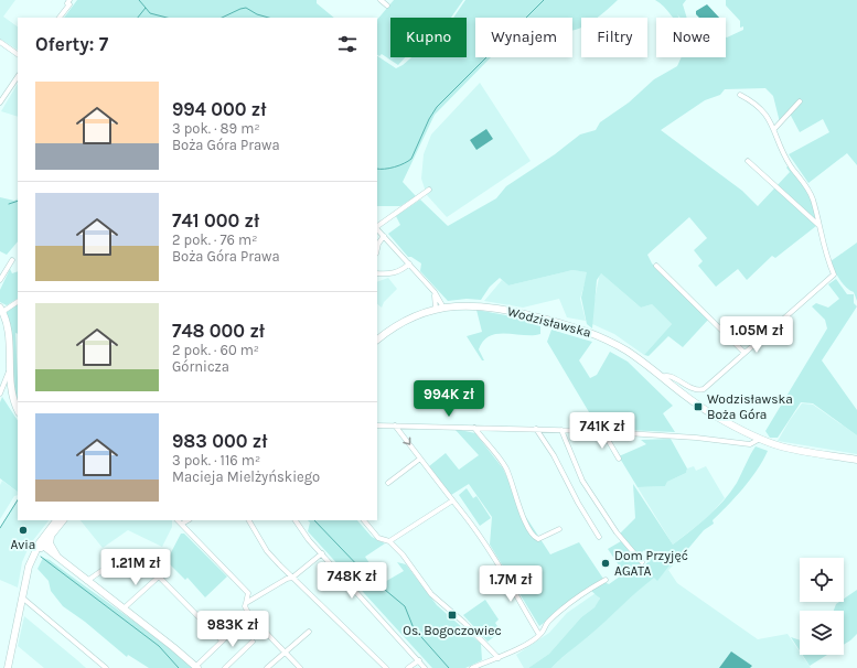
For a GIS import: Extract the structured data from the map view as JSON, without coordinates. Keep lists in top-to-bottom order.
{
  "streets": {
    "main road": ["Wodzisławska"]
  },
  "places": {
    "transit": ["Wodzisławska Boża Góra", "Os. Bogoczowiec"],
    "other": ["Avia", "Dom Przyjęć AGATA"]
  },
  "page": {
    "chip": [
      "Kupno",
      "Wynajem",
      "Filtry",
      "Nowe"
    ],
    "heading": "Oferty: 7",
    "list": [
      {
        "name": "994 000 zł",
        "note": "3 pok. · 89 m² · Boża Góra Prawa"
      },
      {
        "name": "741 000 zł",
        "note": "2 pok. · 76 m² · Boża Góra Prawa"
      },
      {
        "name": "748 000 zł",
        "note": "2 pok. · 60 m² · Górnicza"
      },
      {
        "name": "983 000 zł",
        "note": "3 pok. · 116 m² · Macieja Mielżyńskiego"
      }
    ],
    "price": [
      "1.05M zł",
      "994K zł",
      "741K zł",
      "1.21M zł",
      "748K zł",
      "1.7M zł",
      "983K zł"
    ]
  }
}
